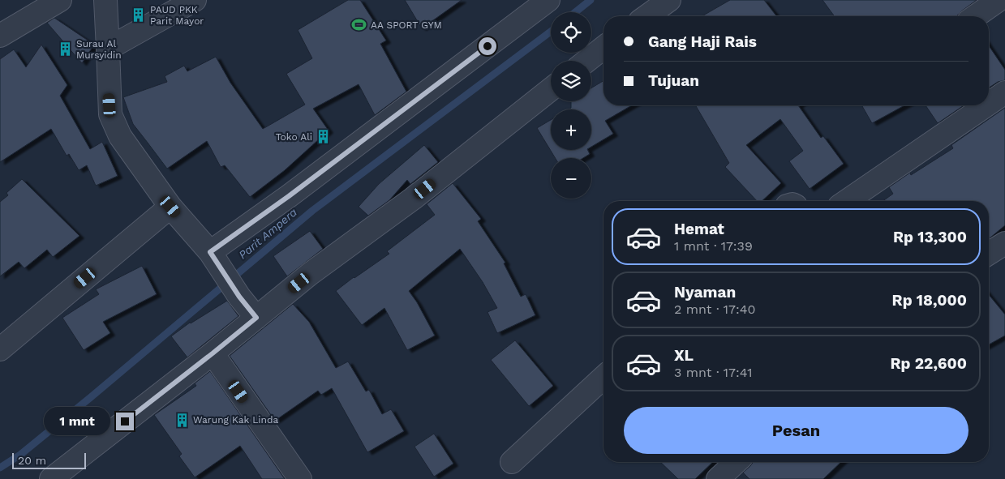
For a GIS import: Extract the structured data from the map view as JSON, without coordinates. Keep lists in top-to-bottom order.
{
  "water": ["Parit Ampera"],
  "places": {
    "building": [
      "PAUD PKK Parit Mayor",
      "Surau Al Mursyidin",
      "Toko Ali",
      "Warung Kak Linda"
    ],
    "sports": ["AA SPORT GYM"]
  },
  "scale_bar": "20 m",
  "page": {
    "map_buttons": ["+", "−"],
    "banner": ["Gang Haji Rais", "Tujuan"],
    "list": [
      {
        "name": "Hemat",
        "note": "1 mnt · 17:39",
        "value": "Rp 13,300"
      },
      {
        "name": "Nyaman",
        "note": "2 mnt · 17:40",
        "value": "Rp 18,000"
      },
      {
        "name": "XL",
        "note": "3 mnt · 17:41",
        "value": "Rp 22,600"
      }
    ],
    "buttons": "Pesan",
    "bubble": "1 mnt",
    "scale": "20 m"
  }
}
